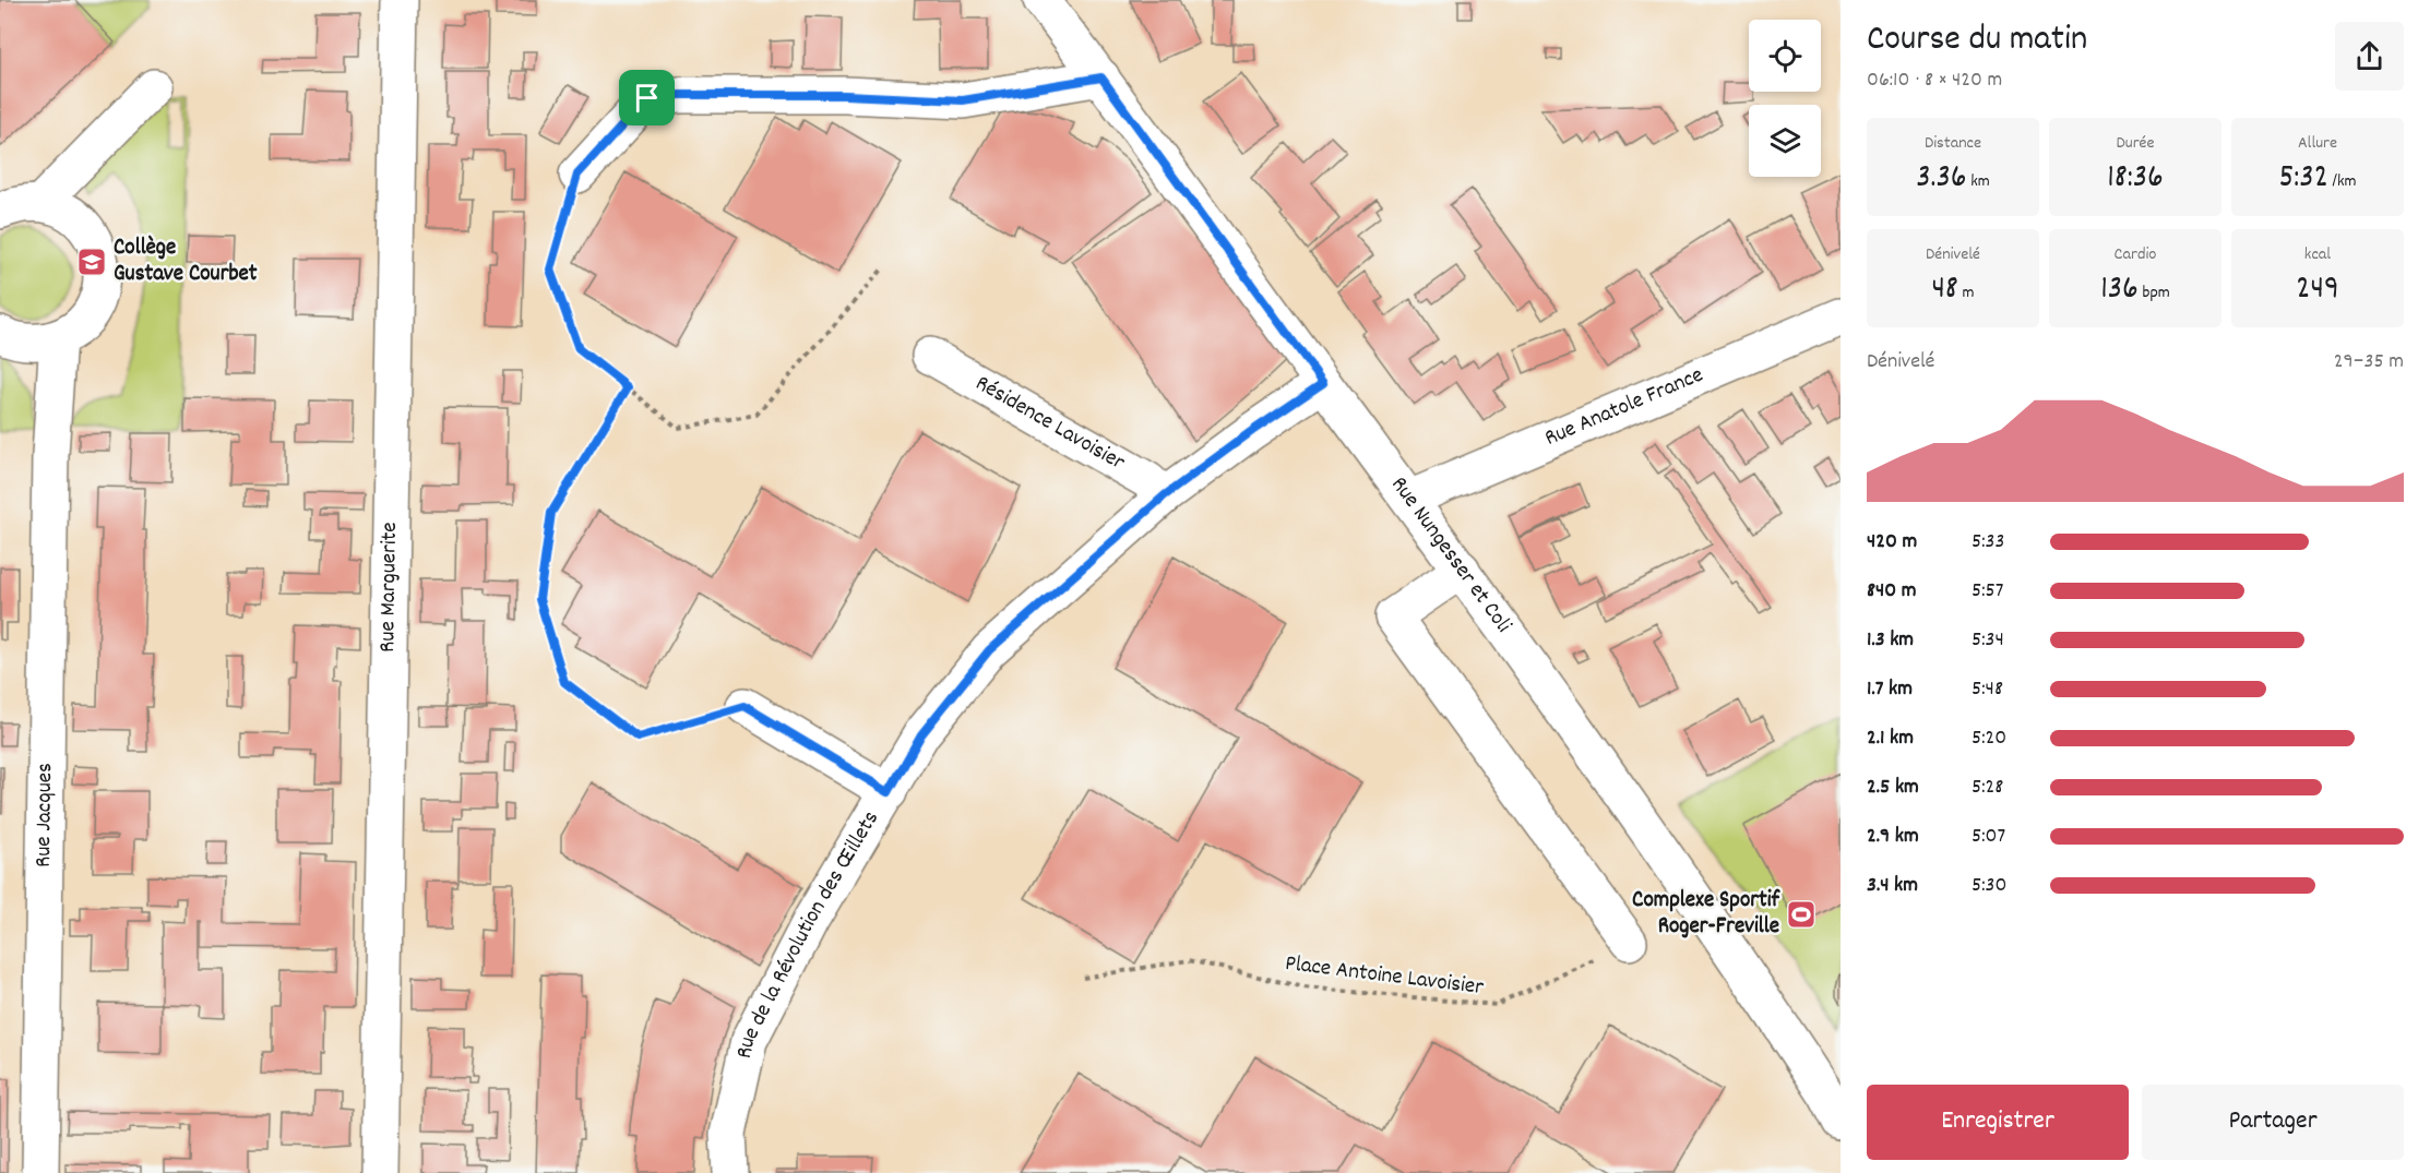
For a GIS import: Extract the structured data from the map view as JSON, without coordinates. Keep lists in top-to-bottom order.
{
  "streets": {
    "street": [
      "Rue Anatole France",
      "Résidence Lavoisier",
      "Rue Nungesser et Coli",
      "Rue Marguerite",
      "Rue Jacques",
      "Rue de la Révolution des Œillets"
    ],
    "path": ["Place Antoine Lavoisier"]
  },
  "crossings": [
    ["Rue Anatole France", "Rue Nungesser et Coli"],
    ["Résidence Lavoisier", "Rue de la Révolution des Œillets"],
    ["Rue Nungesser et Coli", "Rue de la Révolution des Œillets"]
  ],
  "places": {
    "school or university": ["Collège Gustave Courbet"],
    "sports": ["Complexe Sportif Roger-Freville"]
  },
  "page": {
    "heading": ["Course du matin", "06:10 · 8 × 420 m"],
    "stats": [
      ["Distance", "3.36 km"],
      ["Durée", "18:36"],
      ["Allure", "5:32 /km"],
      ["Dénivelé", "48 m"],
      ["Cardio", "136 bpm"],
      ["kcal", "249"]
    ],
    "chart": ["Dénivelé", "29–35 m"],
    "list": [
      {
        "name": "420 m",
        "note": "5:33"
      },
      {
        "name": "840 m",
        "note": "5:57"
      },
      {
        "name": "1.3 km",
        "note": "5:34"
      },
      {
        "name": "1.7 km",
        "note": "5:48"
      },
      {
        "name": "2.1 km",
        "note": "5:20"
      },
      {
        "name": "2.5 km",
        "note": "5:28"
      },
      {
        "name": "2.9 km",
        "note": "5:07"
      },
      {
        "name": "3.4 km",
        "note": "5:30"
      }
    ],
    "buttons": ["Enregistrer", "Partager"]
  }
}
